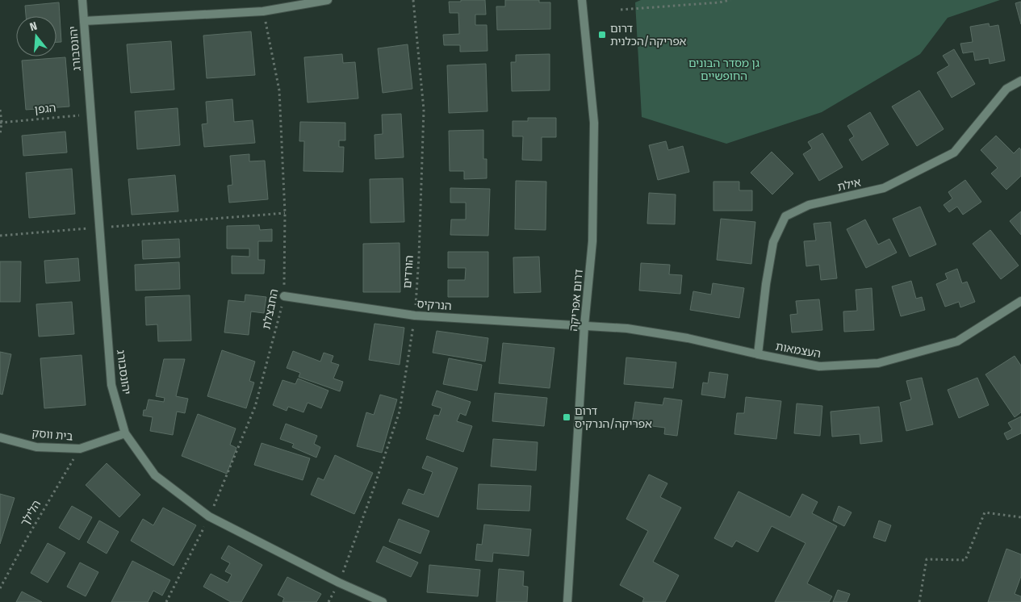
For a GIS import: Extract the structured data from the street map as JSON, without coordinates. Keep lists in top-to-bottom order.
{
  "streets": {
    "street": [
      "יהונסבורג",
      "אילת",
      "דרום אפריקה",
      "הנרקיס",
      "העצמאות",
      "בית ווסק"
    ],
    "path": [
      "הגפן",
      "הורדים",
      "החבצלת",
      "הלילך"
    ]
  },
  "crossings": [
    ["יהונסבורג", "הגפן"],
    ["יהונסבורג", "הורדים"],
    ["יהונסבורג", "החבצלת"],
    ["יהונסבורג", "בית ווסק"],
    ["אילת", "העצמאות"],
    ["הורדים", "הנרקיס"],
    ["דרום אפריקה", "הנרקיס"],
    ["דרום אפריקה", "העצמאות"],
    ["הנרקיס", "החבצלת"],
    ["הנרקיס", "העצמאות"],
    ["בית ווסק", "הלילך"]
  ],
  "parks": ["גן מסדר הבונים החופשיים"],
  "places": {
    "transit": ["דרום אפריקה/הכלנית", "דרום אפריקה/הנרקיס"]
  },
  "north": "top"
}
